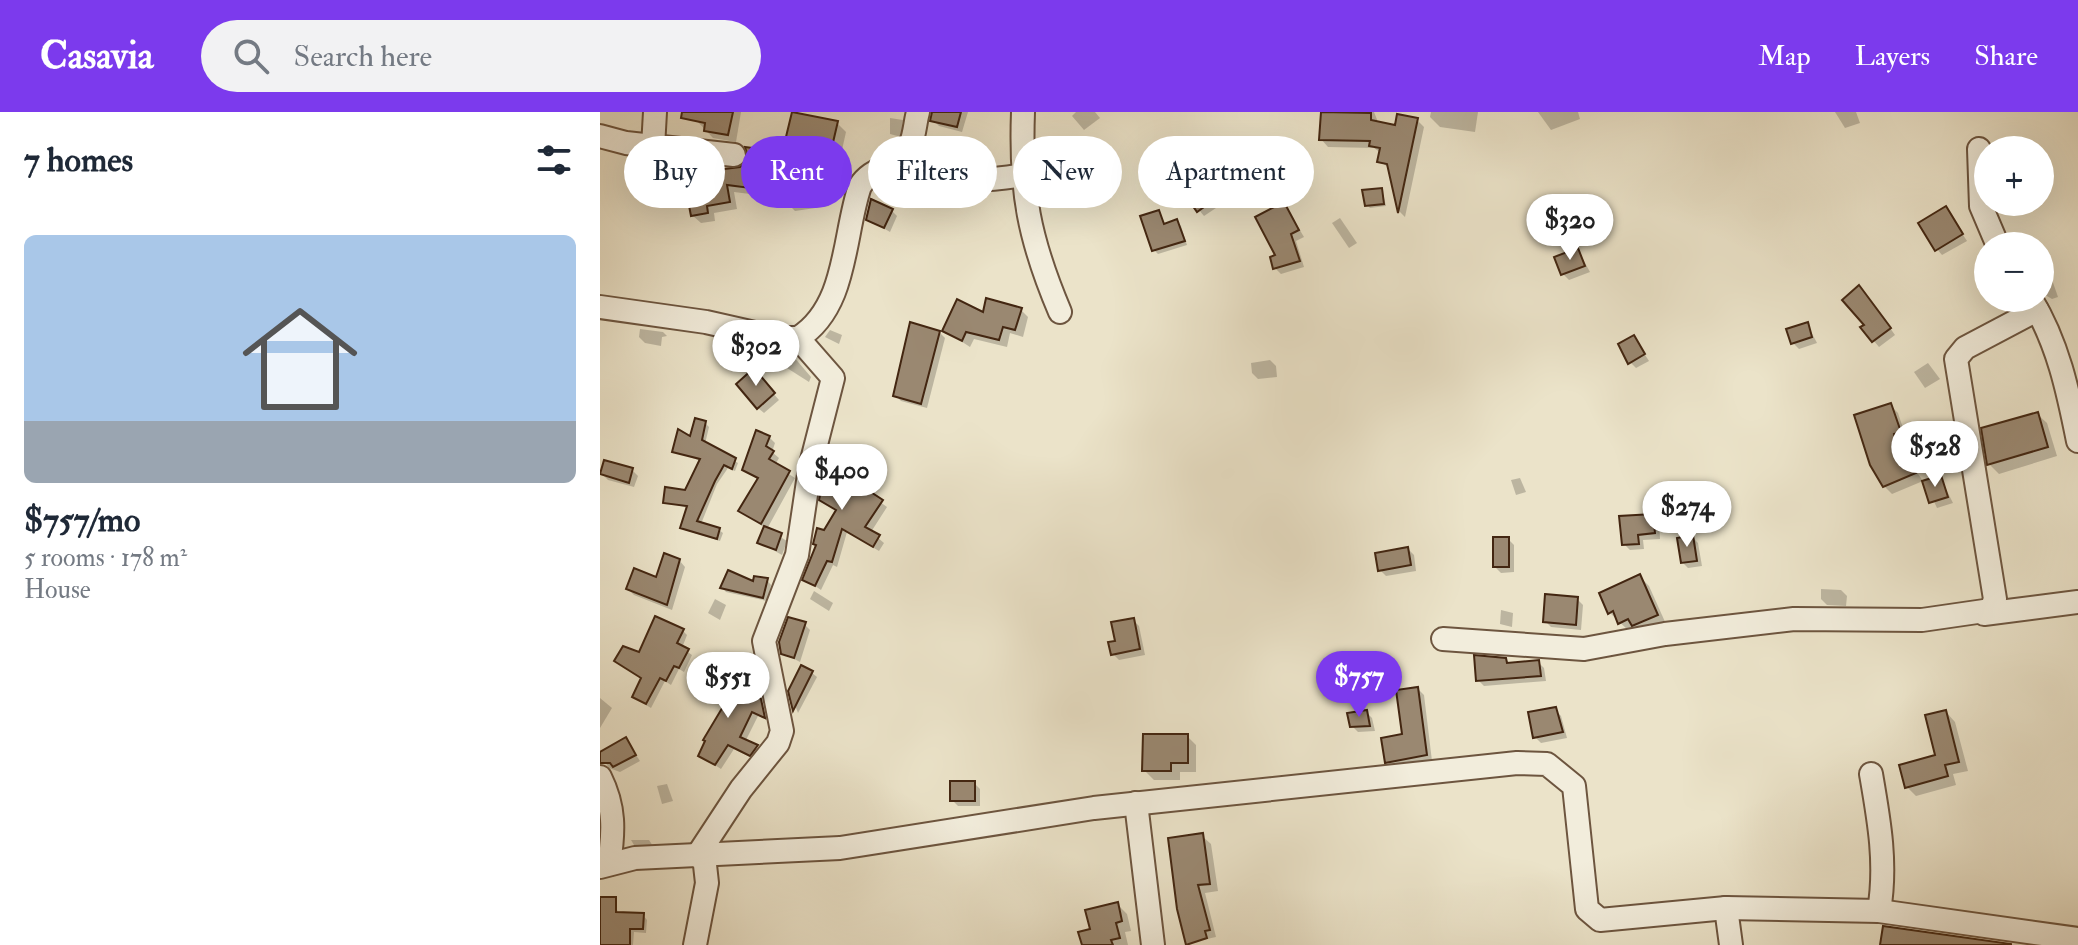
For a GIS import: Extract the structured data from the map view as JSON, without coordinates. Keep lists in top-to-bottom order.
{
  "page": {
    "header": "Casavia",
    "search": "Search here",
    "nav": ["Map", "Layers", "Share"],
    "heading": "7 homes",
    "map_buttons": ["+", "−"],
    "chip": [
      "Buy",
      "Rent",
      "Filters",
      "New",
      "Apartment"
    ],
    "price": [
      "$320",
      "$302",
      "$528",
      "$400",
      "$274",
      "$757",
      "$551"
    ],
    "list": [
      {
        "name": "$757/mo",
        "note": "5 rooms · 178 m² · House"
      }
    ]
  }
}
